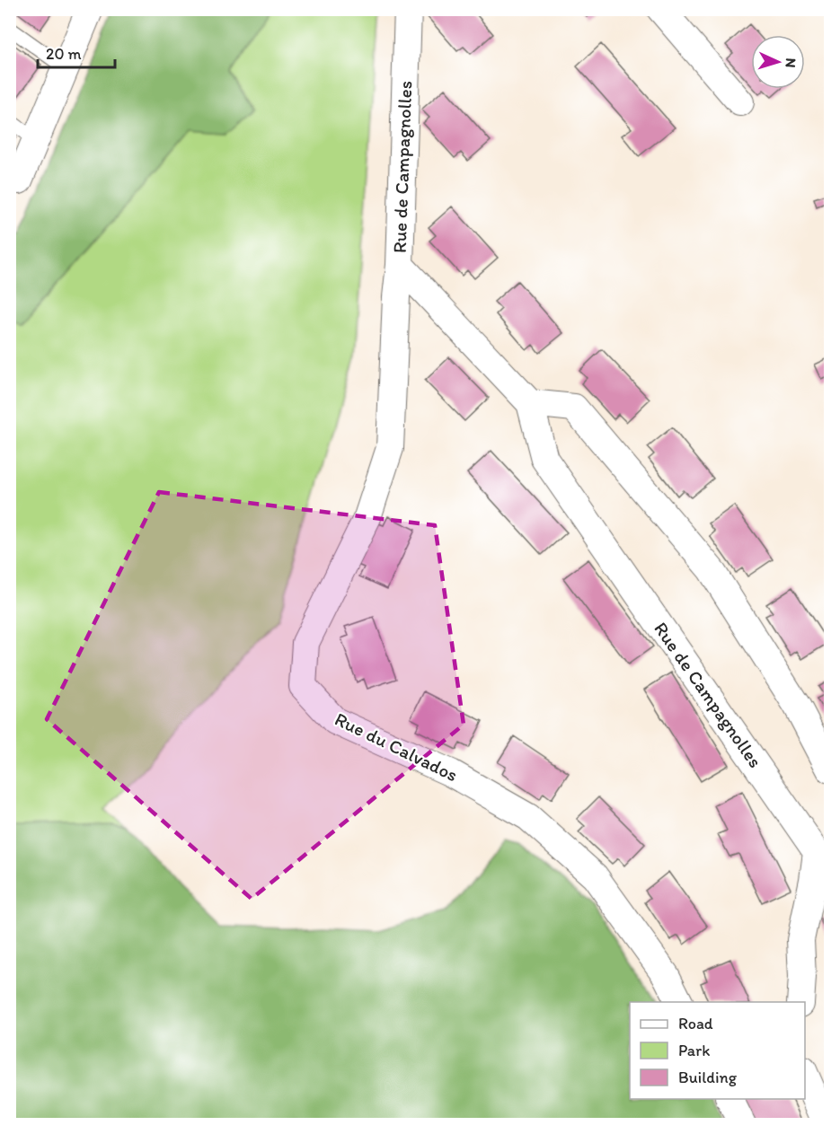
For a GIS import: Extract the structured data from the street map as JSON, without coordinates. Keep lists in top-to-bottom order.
{
  "streets": {
    "street": ["Rue de Campagnolles", "Rue du Calvados"]
  },
  "crossings": [
    ["Rue de Campagnolles", "Rue du Calvados"]
  ],
  "legend": ["Road", "Park", "Building"],
  "scale_bar": "20 m",
  "north": "right"
}
